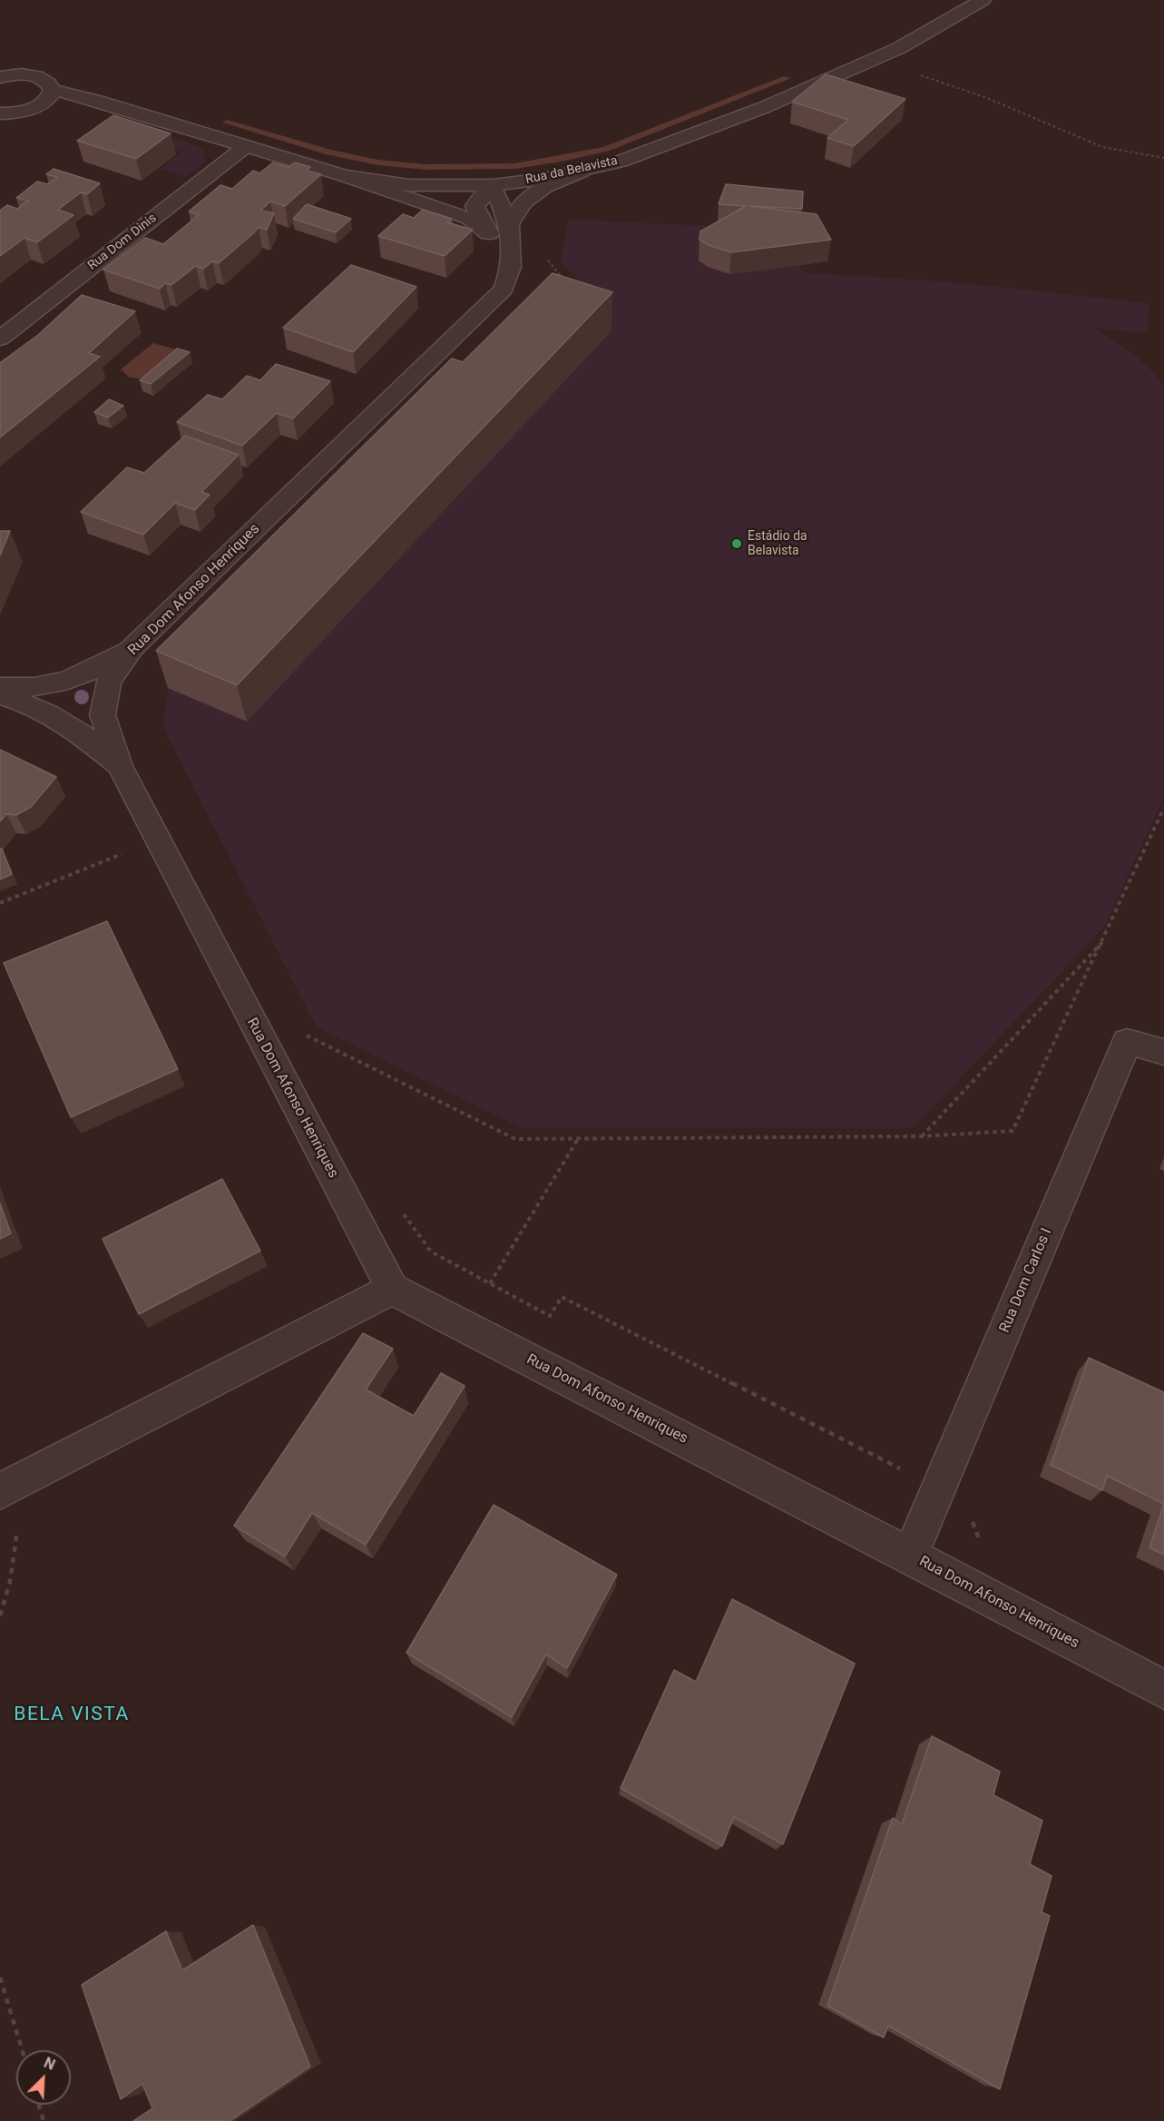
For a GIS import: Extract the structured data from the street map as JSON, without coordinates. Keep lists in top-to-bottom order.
{
  "streets": {
    "street": [
      "Rua da Belavista",
      "Rua Dom Dinis",
      "Rua Dom Afonso Henriques",
      "Rua Dom Carlos I"
    ]
  },
  "crossings": [
    ["Rua da Belavista", "Rua Dom Dinis"],
    ["Rua Dom Afonso Henriques", "Rua Dom Carlos I"]
  ],
  "districts": ["BELA VISTA"],
  "places": ["Estádio da Belavista"],
  "north": "top right"
}
